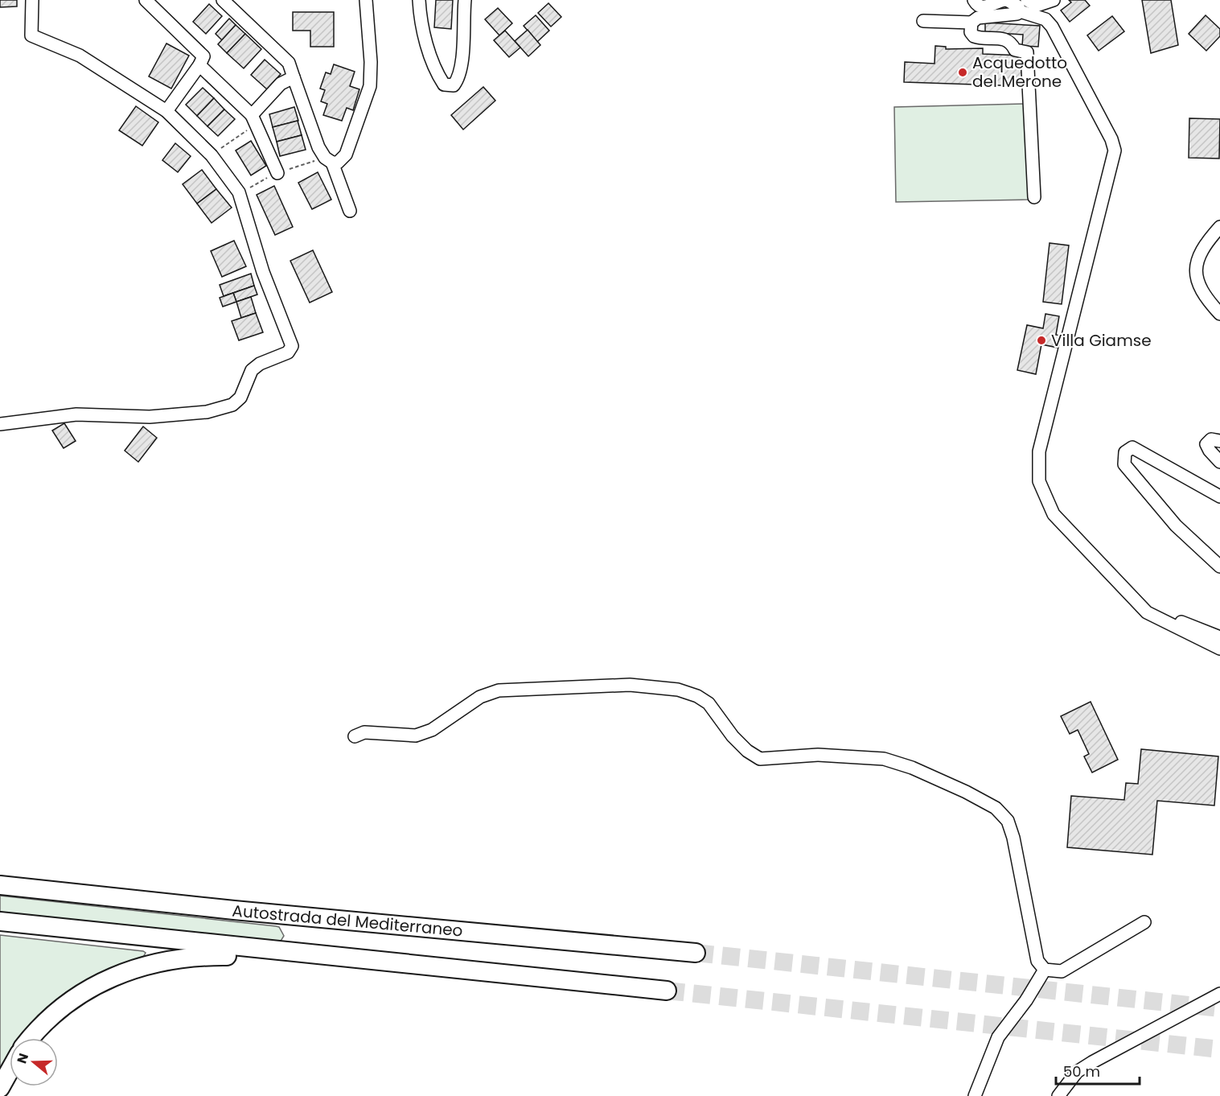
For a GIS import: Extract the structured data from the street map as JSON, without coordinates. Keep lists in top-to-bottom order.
{
  "streets": {
    "highway": ["Autostrada del Mediterraneo"]
  },
  "places": ["Acquedotto del Merone", "Villa Giamse"],
  "scale_bar": "50 m",
  "north": "left"
}
